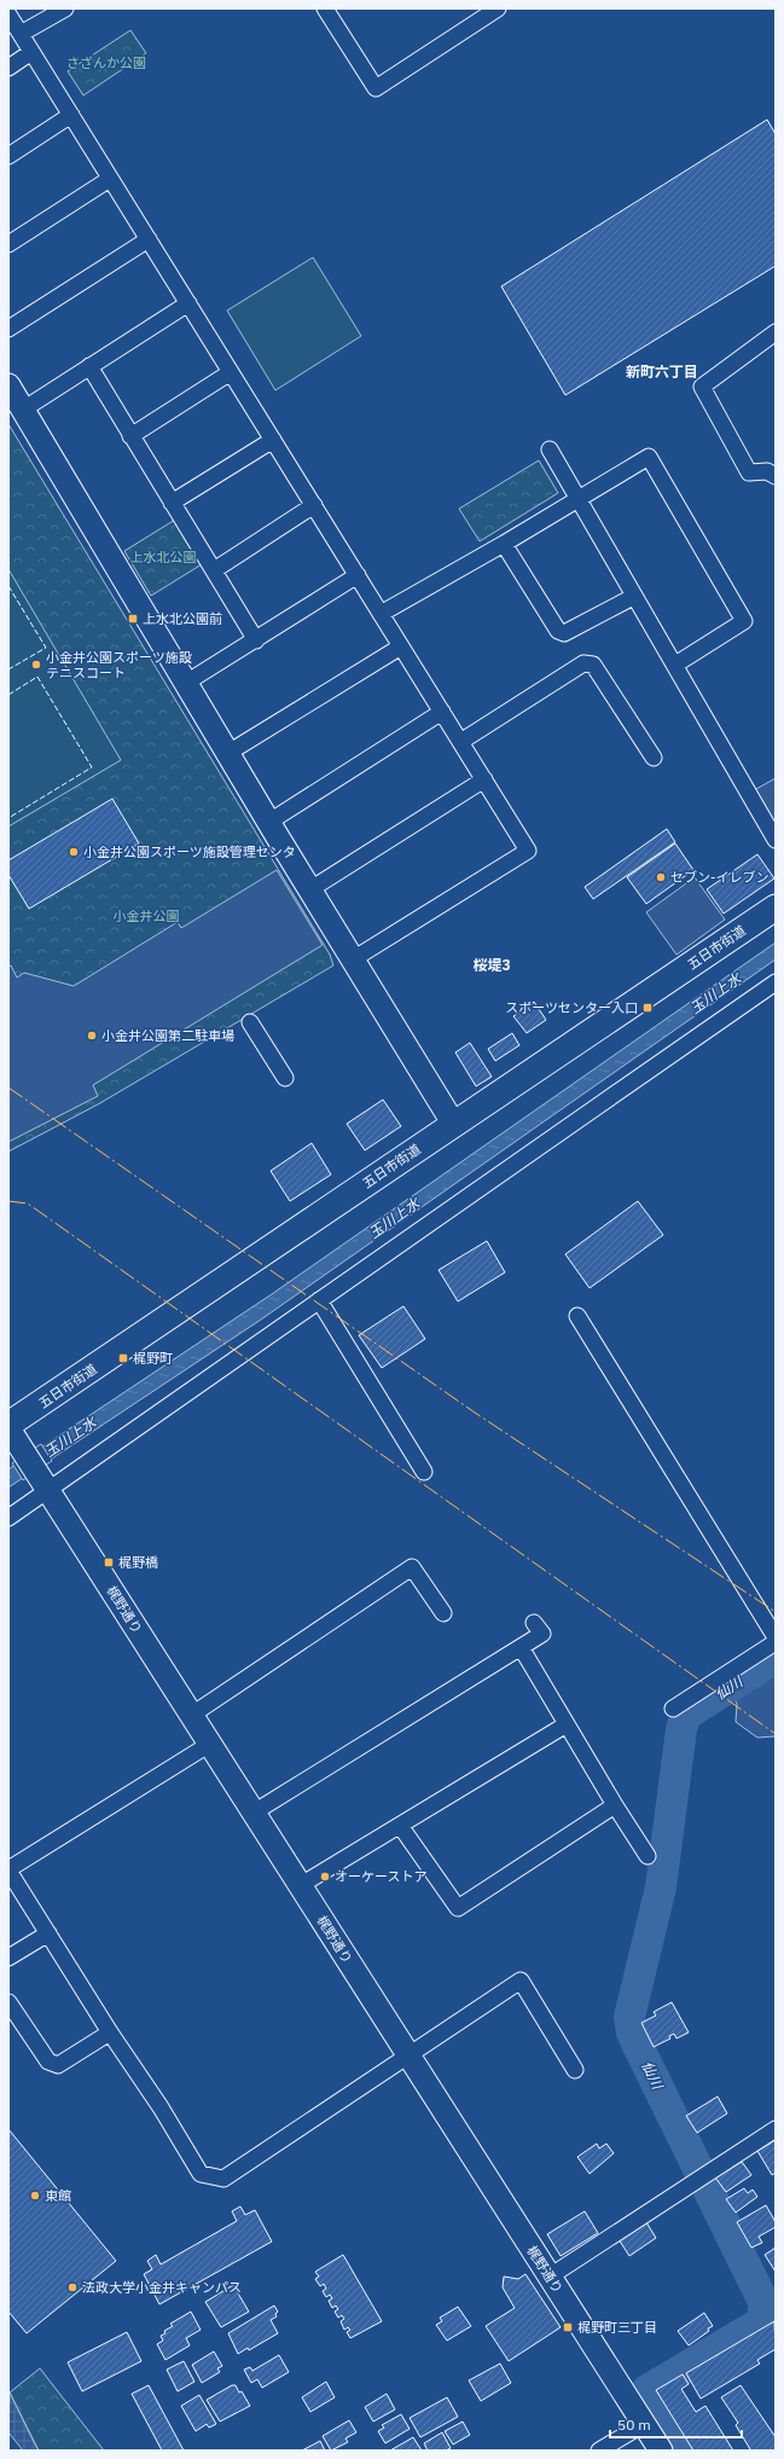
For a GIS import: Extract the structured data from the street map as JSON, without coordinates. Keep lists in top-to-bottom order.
{
  "streets": {
    "main road": ["五日市街道"],
    "street": ["梶野通り"]
  },
  "crossings": [
    ["五日市街道", "梶野通り"]
  ],
  "districts": ["新町六丁目", "桜堤3"],
  "water": ["玉川上水", "仙川"],
  "parks": ["さざんか公園", "上水北公園", "小金井公園"],
  "places": {
    "transit": [
      "上水北公園前",
      "スポーツセンター入口",
      "梶野町",
      "梶野橋",
      "梶野町三丁目"
    ],
    "other": [
      "小金井公園スポーツ施設 テニスコート",
      "小金井公園スポーツ施設管理センタ",
      "セブン-イレブン",
      "小金井公園第二駐車場",
      "オーケーストア",
      "東館",
      "法政大学小金井キャンパス"
    ]
  },
  "scale_bar": "50 m"
}
